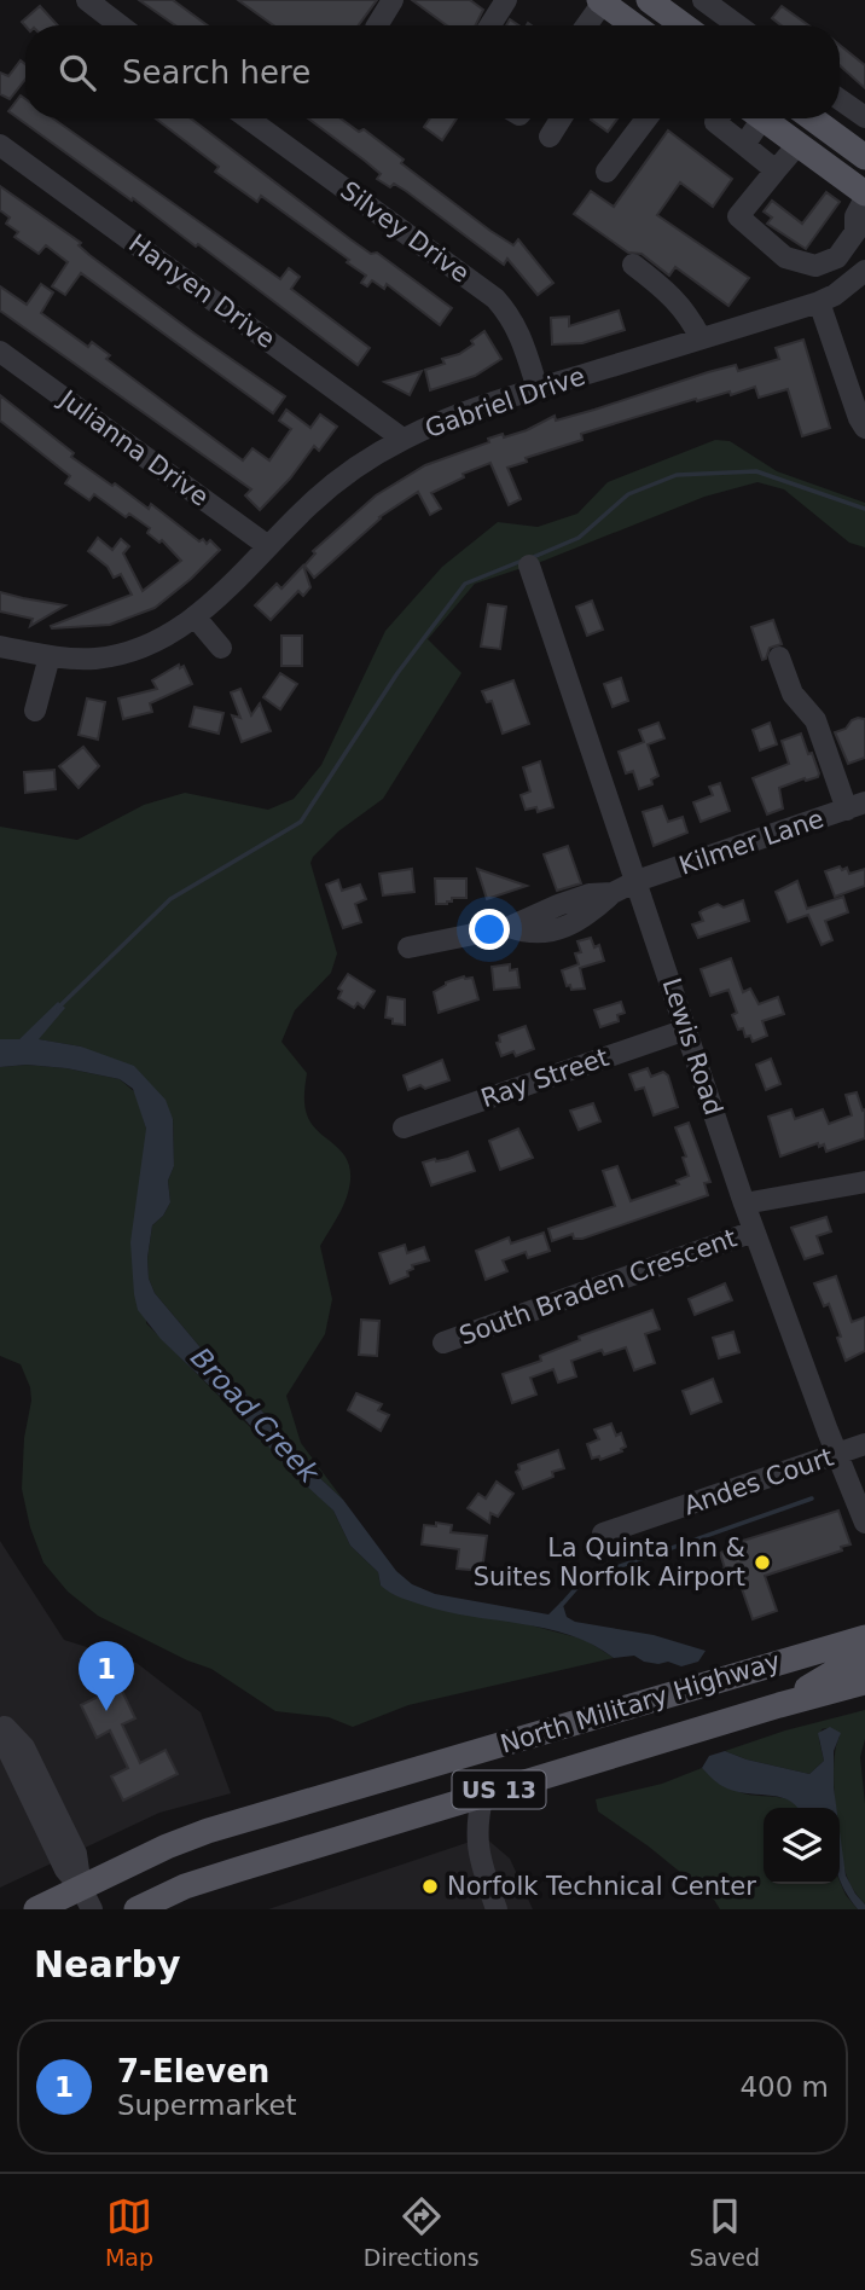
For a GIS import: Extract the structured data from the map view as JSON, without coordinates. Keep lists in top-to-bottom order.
{
  "streets": {
    "main road": ["North Military Highway", "US 13"],
    "street": [
      "Silvey Drive",
      "Hanyen Drive",
      "Gabriel Drive",
      "Julianna Drive",
      "Kilmer Lane",
      "Lewis Road",
      "Ray Street",
      "South Braden Crescent",
      "Andes Court"
    ]
  },
  "crossings": [
    ["Silvey Drive", "Gabriel Drive"],
    ["Hanyen Drive", "Gabriel Drive"],
    ["Gabriel Drive", "Julianna Drive"],
    ["Kilmer Lane", "Lewis Road"],
    ["Lewis Road", "Ray Street"],
    ["Lewis Road", "South Braden Crescent"],
    ["Lewis Road", "Andes Court"]
  ],
  "water": ["Broad Creek"],
  "places": ["La Quinta Inn & Suites Norfolk Airport", "Norfolk Technical Center"],
  "page": {
    "search": "Search here",
    "pins": "1",
    "heading": "Nearby",
    "list": [
      {
        "mark": "1",
        "name": "7-Eleven",
        "note": "Supermarket",
        "value": "400 m"
      }
    ],
    "nav": ["Map", "Directions", "Saved"]
  }
}
